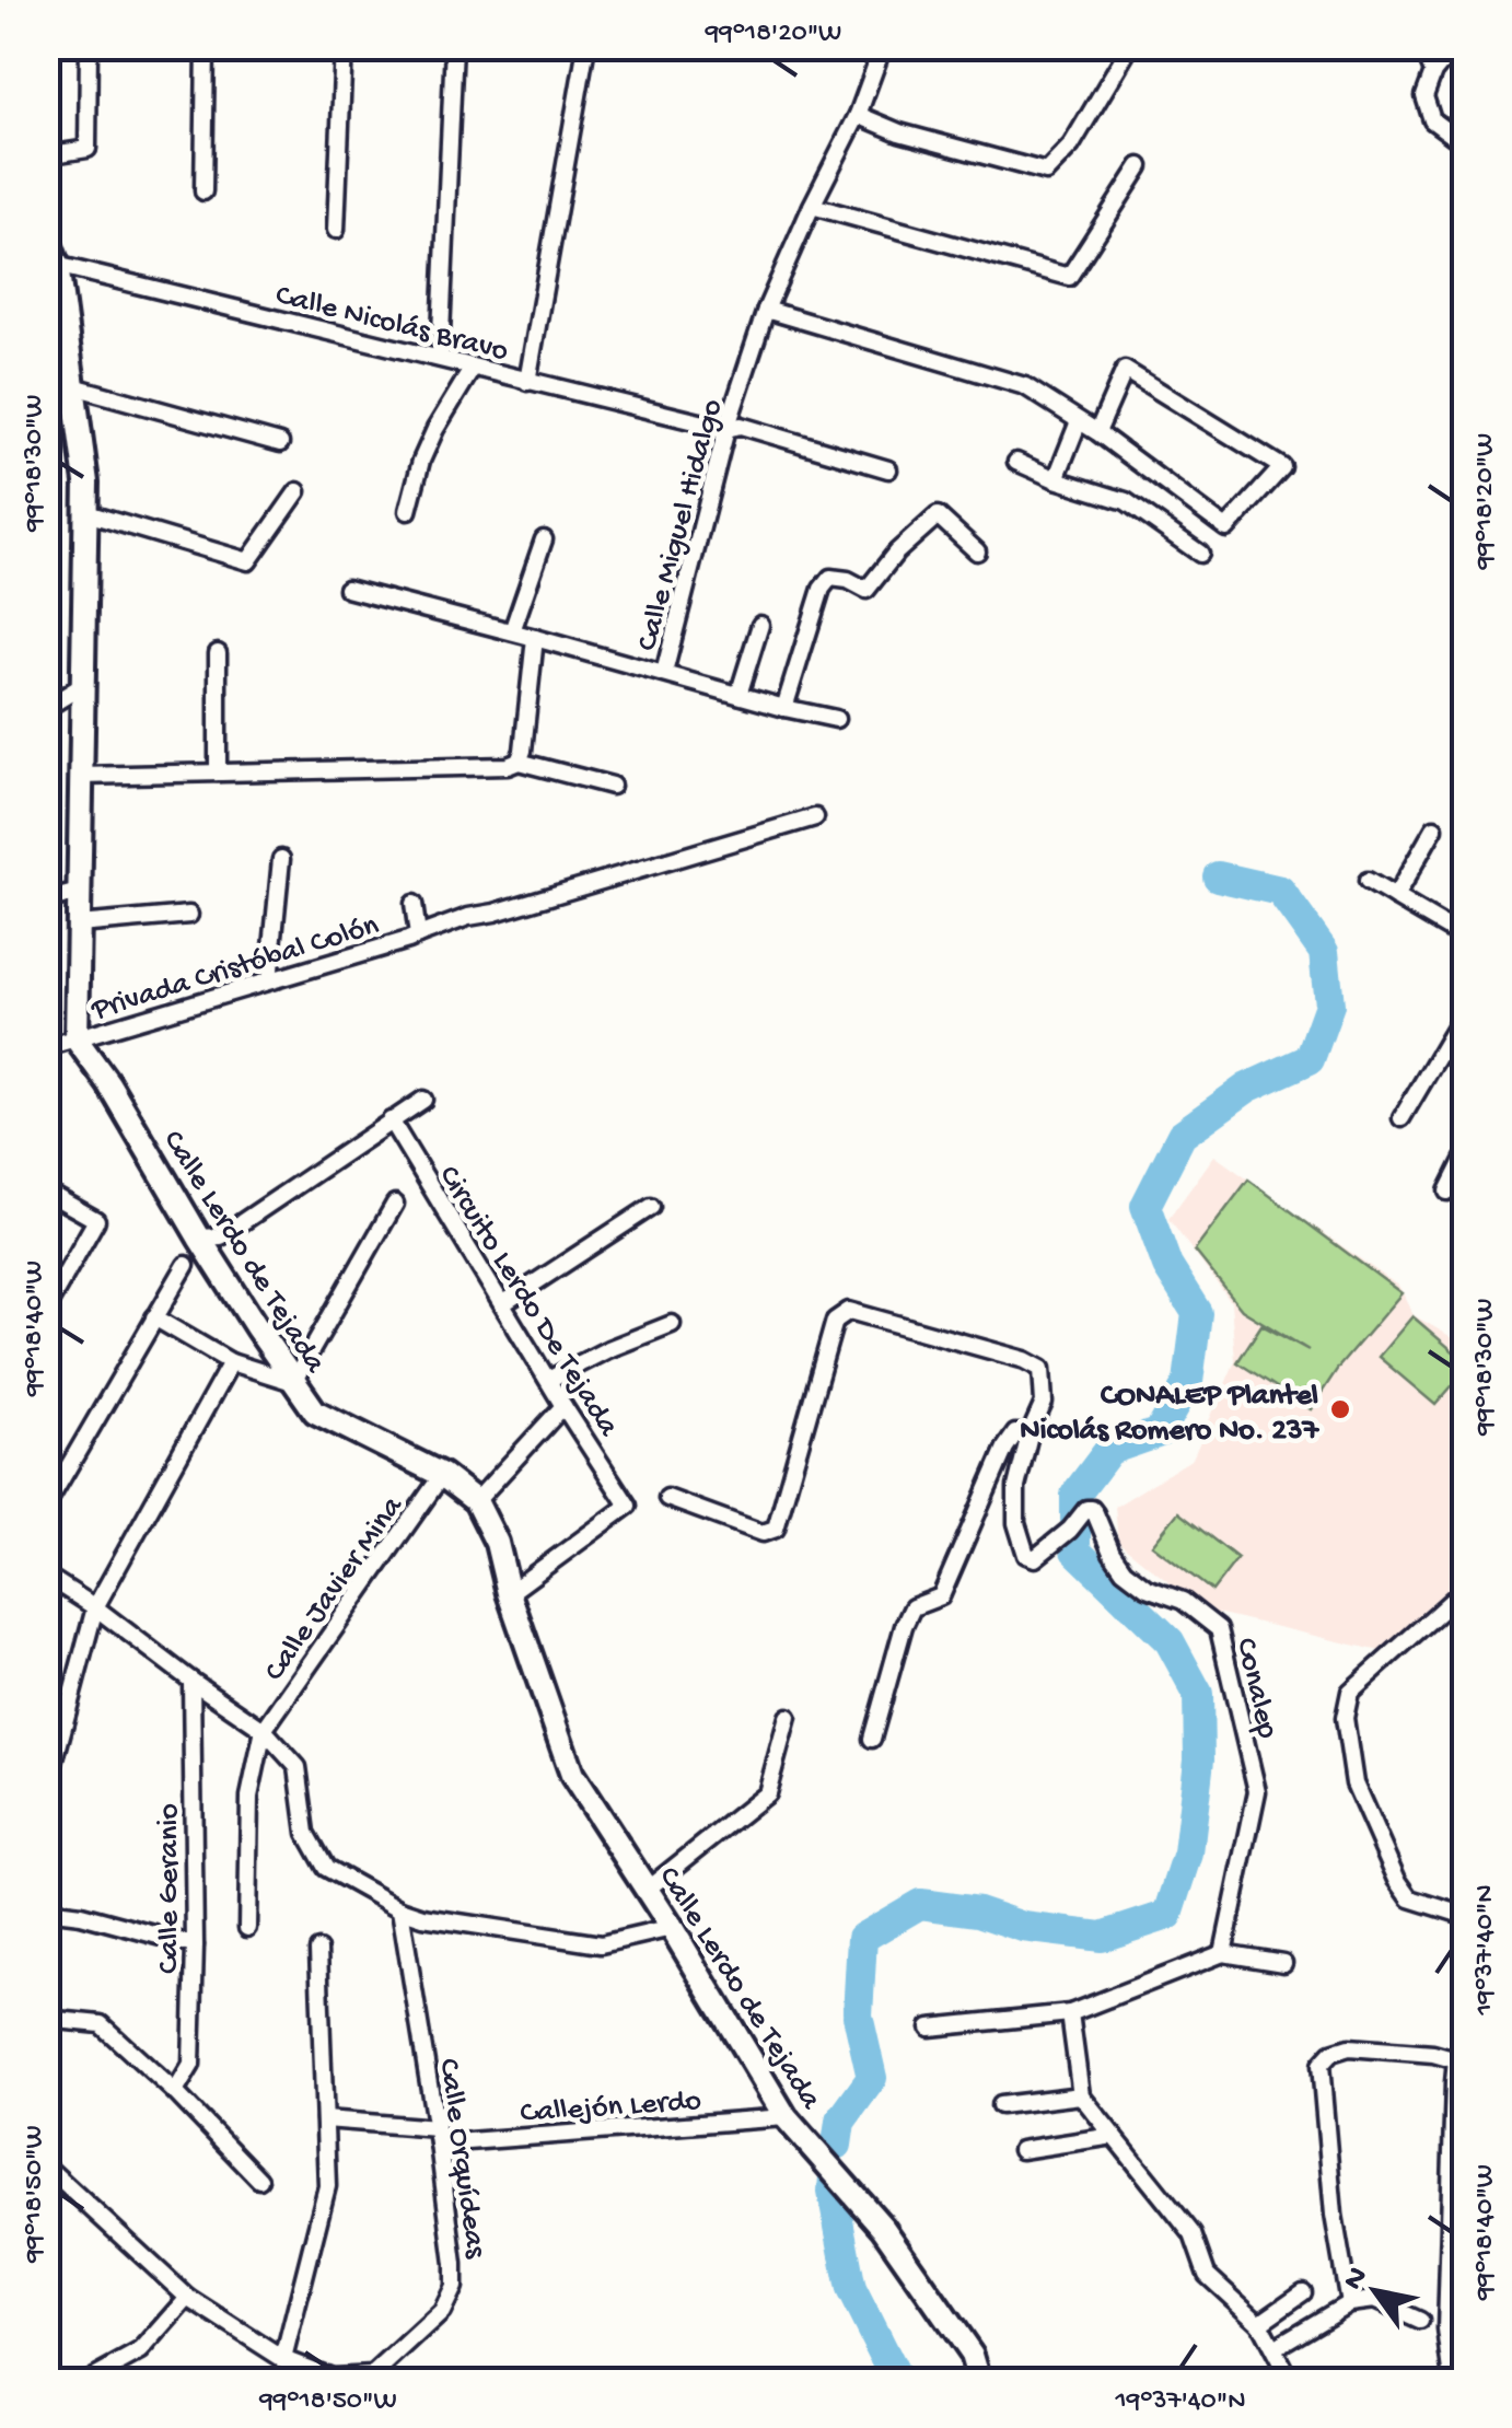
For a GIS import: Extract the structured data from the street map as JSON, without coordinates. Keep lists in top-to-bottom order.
{
  "streets": {
    "main road": ["Calle Lerdo de Tejada"],
    "street": [
      "Calle Nicolás Bravo",
      "Calle Miguel Hidalgo",
      "Privada Cristóbal Colón",
      "Circuito Lerdo De Tejada",
      "Calle Javier Mina",
      "Conalep",
      "Calle Geranio",
      "Callejón Lerdo",
      "Calle Orquídeas"
    ]
  },
  "crossings": [
    ["Calle Nicolás Bravo", "Calle Miguel Hidalgo"],
    ["Privada Cristóbal Colón", "Calle Lerdo de Tejada"],
    ["Calle Lerdo de Tejada", "Circuito Lerdo De Tejada"],
    ["Calle Lerdo de Tejada", "Calle Javier Mina"],
    ["Calle Lerdo de Tejada", "Callejón Lerdo"],
    ["Callejón Lerdo", "Calle Orquídeas"]
  ],
  "places": ["CONALEP Plantel Nicolás Romero No. 237"],
  "north": "top left",
  "coordinates": [
    "99°18'20\"W",
    "99°18'30\"W",
    "99°18'40\"W",
    "19°37'40\"N",
    "99°18'50\"W"
  ]
}
